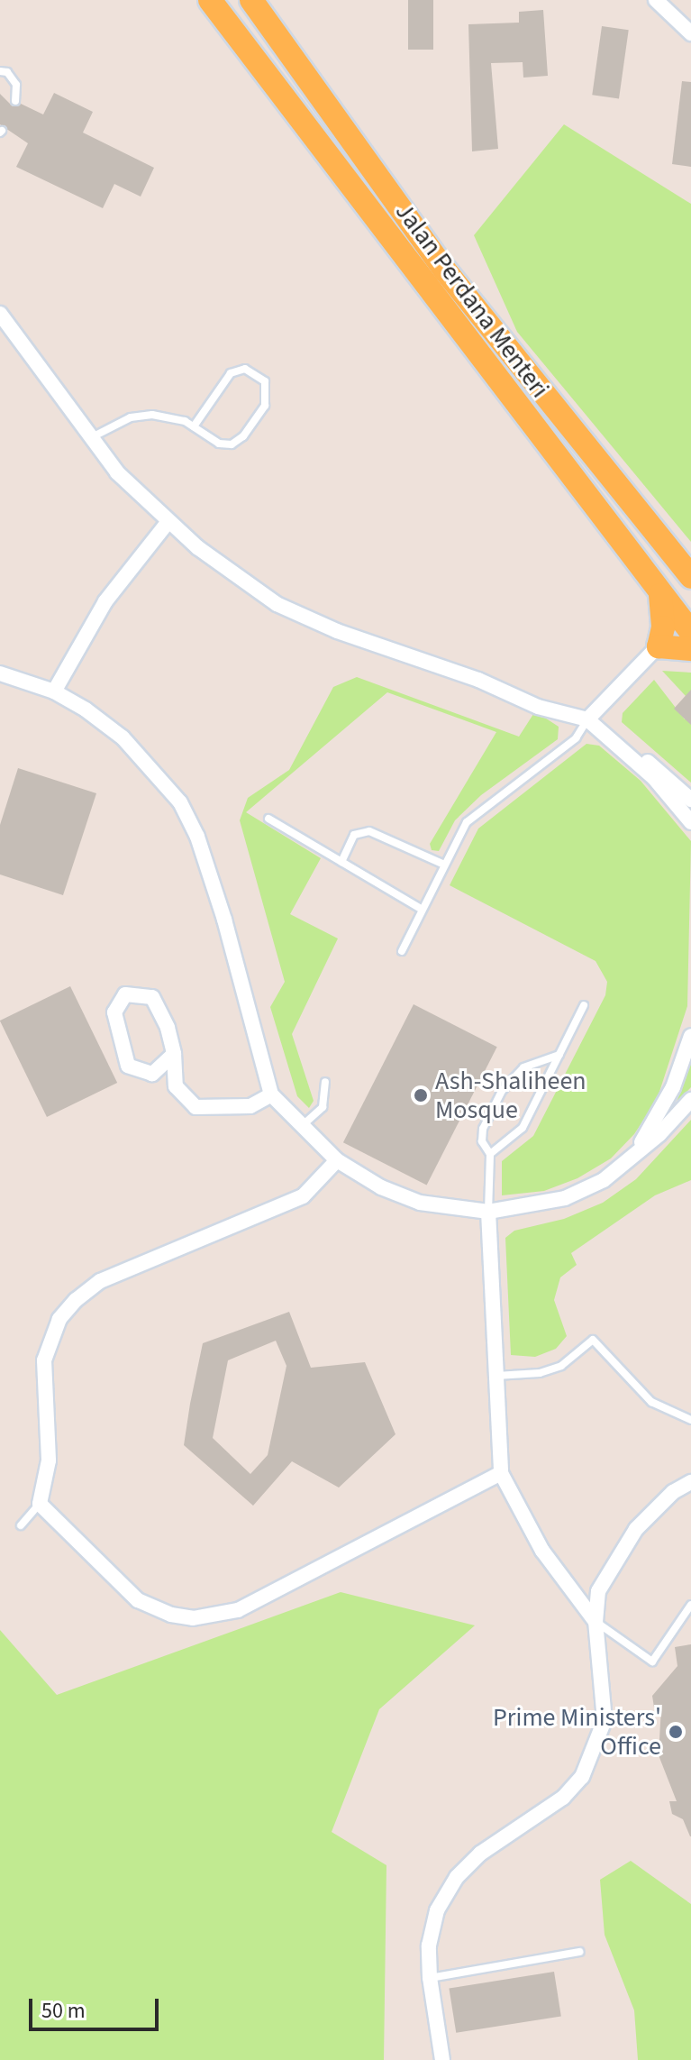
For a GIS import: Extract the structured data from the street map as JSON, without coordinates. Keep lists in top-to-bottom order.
{
  "streets": {
    "main road": ["Jalan Perdana Menteri"]
  },
  "places": ["Ash-Shaliheen Mosque", "Prime Ministers' Office"],
  "scale_bar": "50 m"
}
